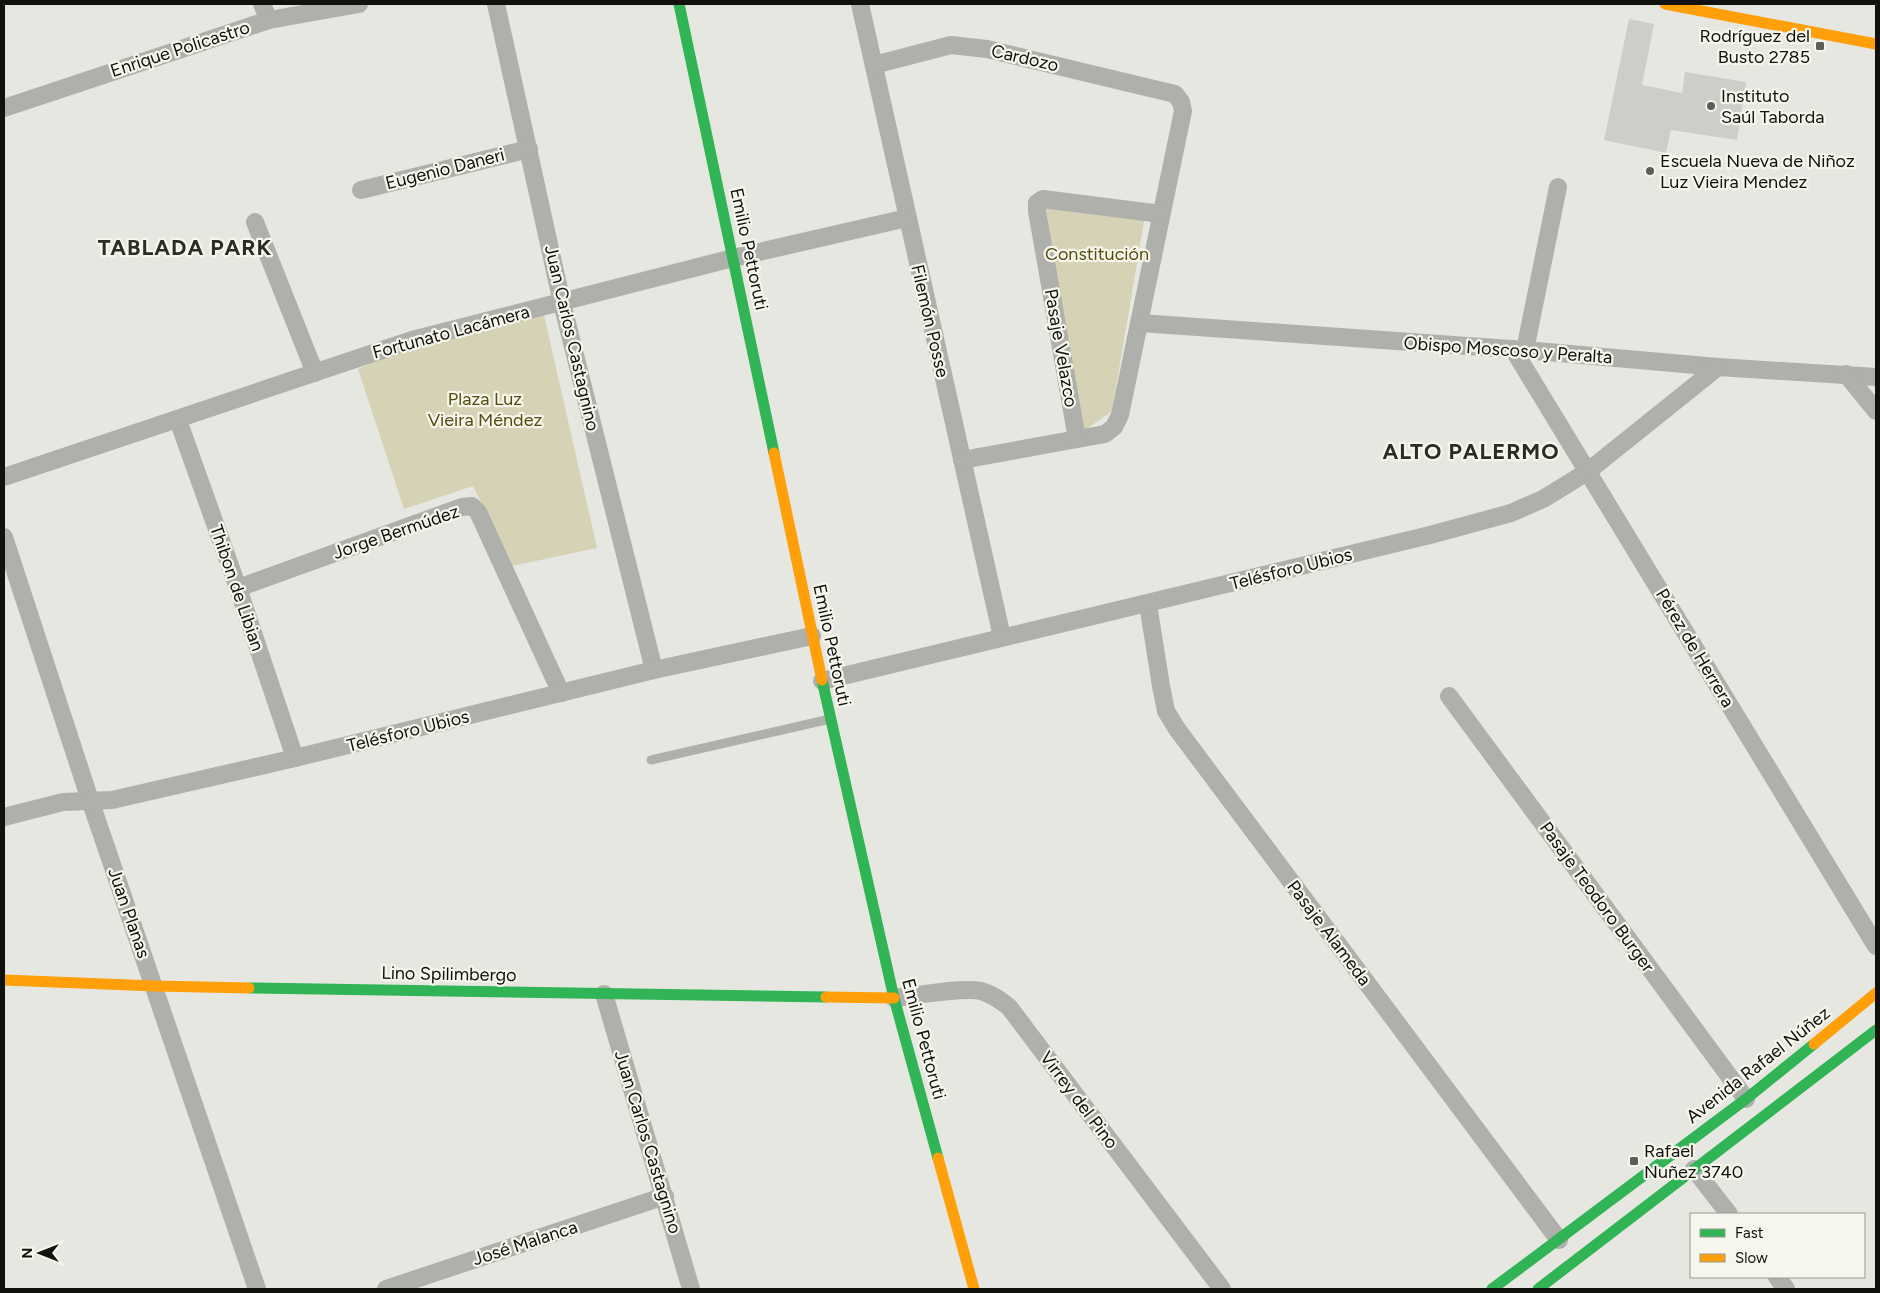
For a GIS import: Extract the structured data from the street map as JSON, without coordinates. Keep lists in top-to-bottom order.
{
  "streets": {
    "main road": ["Emilio Pettoruti", "Lino Spilimbergo", "Avenida Rafael Núñez"],
    "street": [
      "Enrique Policastro",
      "Cardozo",
      "Eugenio Daneri",
      "Filemón Posse",
      "Fortunato Lacámera",
      "Juan Carlos Castagnino",
      "Pasaje Velazco",
      "Obispo Moscoso y Peralta",
      "Jorge Bermúdez",
      "Telésforo Ubios",
      "Thibon de Libian",
      "Pérez de Herrera",
      "Pasaje Teodoro Burger",
      "Juan Planas",
      "Pasaje Alameda",
      "Virrey del Pino",
      "José Malanca"
    ]
  },
  "crossings": [
    ["Cardozo", "Filemón Posse"],
    ["Cardozo", "Pasaje Velazco"],
    ["Eugenio Daneri", "Juan Carlos Castagnino"],
    ["Emilio Pettoruti", "Fortunato Lacámera"],
    ["Emilio Pettoruti", "Telésforo Ubios"],
    ["Emilio Pettoruti", "Lino Spilimbergo"],
    ["Emilio Pettoruti", "Virrey del Pino"],
    ["Filemón Posse", "Fortunato Lacámera"],
    ["Filemón Posse", "Telésforo Ubios"],
    ["Fortunato Lacámera", "Juan Carlos Castagnino"],
    ["Fortunato Lacámera", "Thibon de Libian"],
    ["Juan Carlos Castagnino", "Telésforo Ubios"],
    ["Juan Carlos Castagnino", "Lino Spilimbergo"],
    ["Juan Carlos Castagnino", "José Malanca"],
    ["Obispo Moscoso y Peralta", "Telésforo Ubios"],
    ["Obispo Moscoso y Peralta", "Pérez de Herrera"],
    ["Jorge Bermúdez", "Telésforo Ubios"],
    ["Jorge Bermúdez", "Thibon de Libian"],
    ["Telésforo Ubios", "Thibon de Libian"],
    ["Telésforo Ubios", "Pérez de Herrera"],
    ["Telésforo Ubios", "Juan Planas"],
    ["Telésforo Ubios", "Pasaje Alameda"],
    ["Pasaje Teodoro Burger", "Avenida Rafael Núñez"],
    ["Juan Planas", "Lino Spilimbergo"],
    ["Pasaje Alameda", "Avenida Rafael Núñez"],
    ["Lino Spilimbergo", "Virrey del Pino"]
  ],
  "districts": ["TABLADA PARK", "ALTO PALERMO"],
  "parks": ["Constitución", "Plaza Luz Vieira Méndez"],
  "places": {
    "transit": ["Rodríguez del Busto 2785", "Rafael Nuñez 3740"],
    "other": ["Instituto Saúl Taborda", "Escuela Nueva de Niñoz Luz Vieira Mendez"]
  },
  "legend": ["Fast", "Slow"],
  "north": "left"
}
